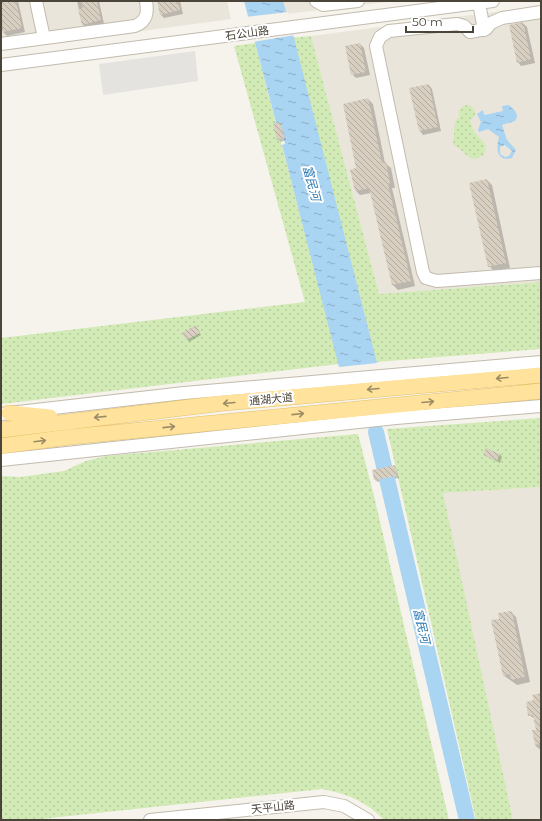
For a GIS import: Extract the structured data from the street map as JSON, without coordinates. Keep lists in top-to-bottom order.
{
  "streets": {
    "main road": ["通湖大道"],
    "street": ["石公山路", "天平山路"]
  },
  "water": ["富民河"],
  "scale_bar": "50 m"
}
